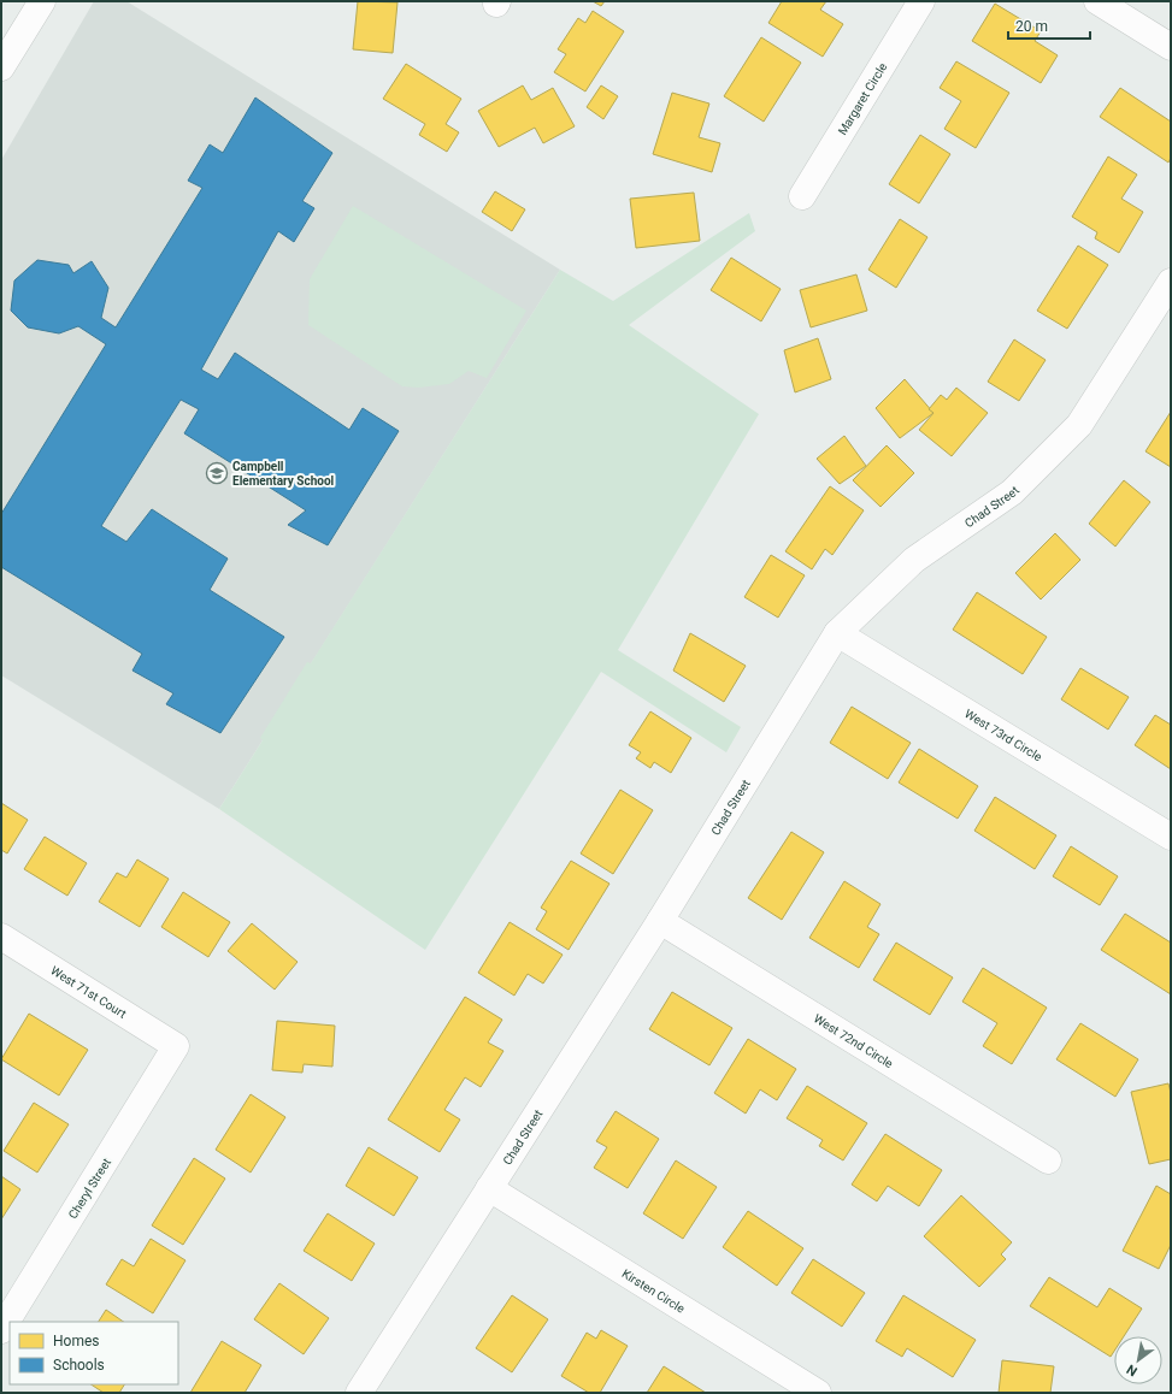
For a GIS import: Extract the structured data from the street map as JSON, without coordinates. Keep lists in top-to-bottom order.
{
  "streets": {
    "street": [
      "Margaret Circle",
      "Chad Street",
      "West 73rd Circle",
      "West 71st Court",
      "West 72nd Circle",
      "Cheryl Street",
      "Kirsten Circle"
    ]
  },
  "crossings": [
    ["Chad Street", "West 73rd Circle"],
    ["Chad Street", "West 72nd Circle"],
    ["Chad Street", "Kirsten Circle"],
    ["West 71st Court", "Cheryl Street"]
  ],
  "places": {
    "school or university": ["Campbell Elementary School"]
  },
  "legend": ["Homes", "Schools"],
  "scale_bar": "20 m",
  "north": "bottom left"
}
